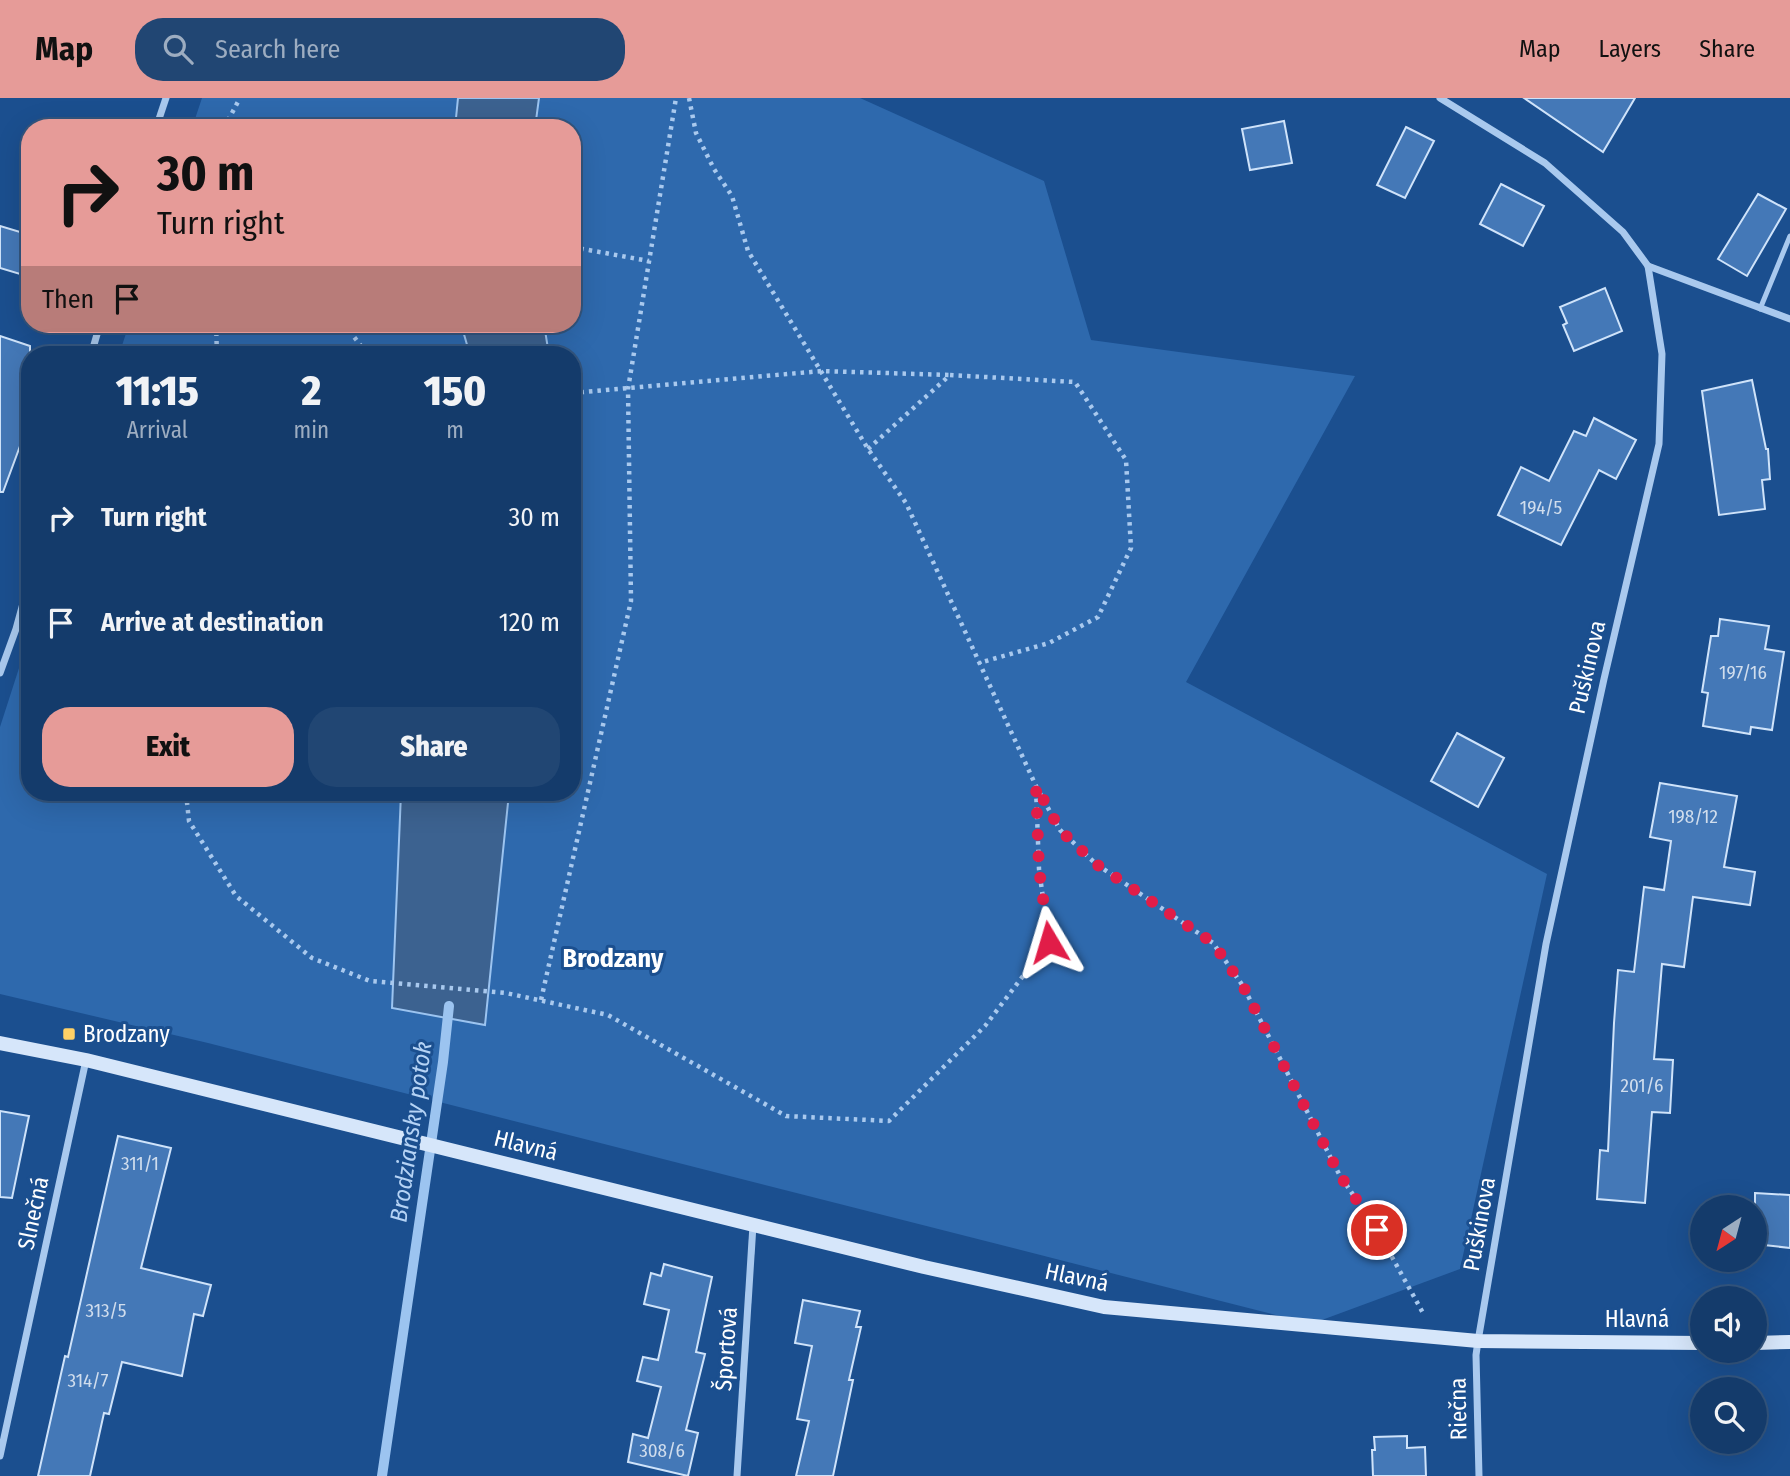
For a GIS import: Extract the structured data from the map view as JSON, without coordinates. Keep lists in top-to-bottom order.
{
  "streets": {
    "main road": ["Hlavná"],
    "street": [
      "Puškinova",
      "Slnečná",
      "Športová",
      "Riečna"
    ]
  },
  "crossings": [
    ["Puškinova", "Hlavná"],
    ["Puškinova", "Riečna"],
    ["Hlavná", "Slnečná"],
    ["Hlavná", "Športová"],
    ["Hlavná", "Riečna"]
  ],
  "districts": ["Brodzany"],
  "water": ["Brodziansky potok"],
  "places": {
    "transit": ["Brodzany"]
  },
  "house_numbers": [
    "194/5",
    "197/16",
    "198/12",
    "201/6",
    "311/1",
    "313/5",
    "314/7",
    "308/6"
  ],
  "north": "bottom left",
  "page": {
    "header": "Map",
    "search": "Search here",
    "nav": ["Map", "Layers", "Share"],
    "turn": ["30 m", "Turn right"],
    "then": "Then",
    "eta": [
      "11:15",
      "Arrival",
      "2",
      "min",
      "150",
      "m"
    ],
    "list": [
      {
        "name": "Turn right",
        "value": "30 m"
      },
      {
        "name": "Arrive at destination",
        "value": "120 m"
      }
    ],
    "buttons": ["Exit", "Share"]
  }
}
